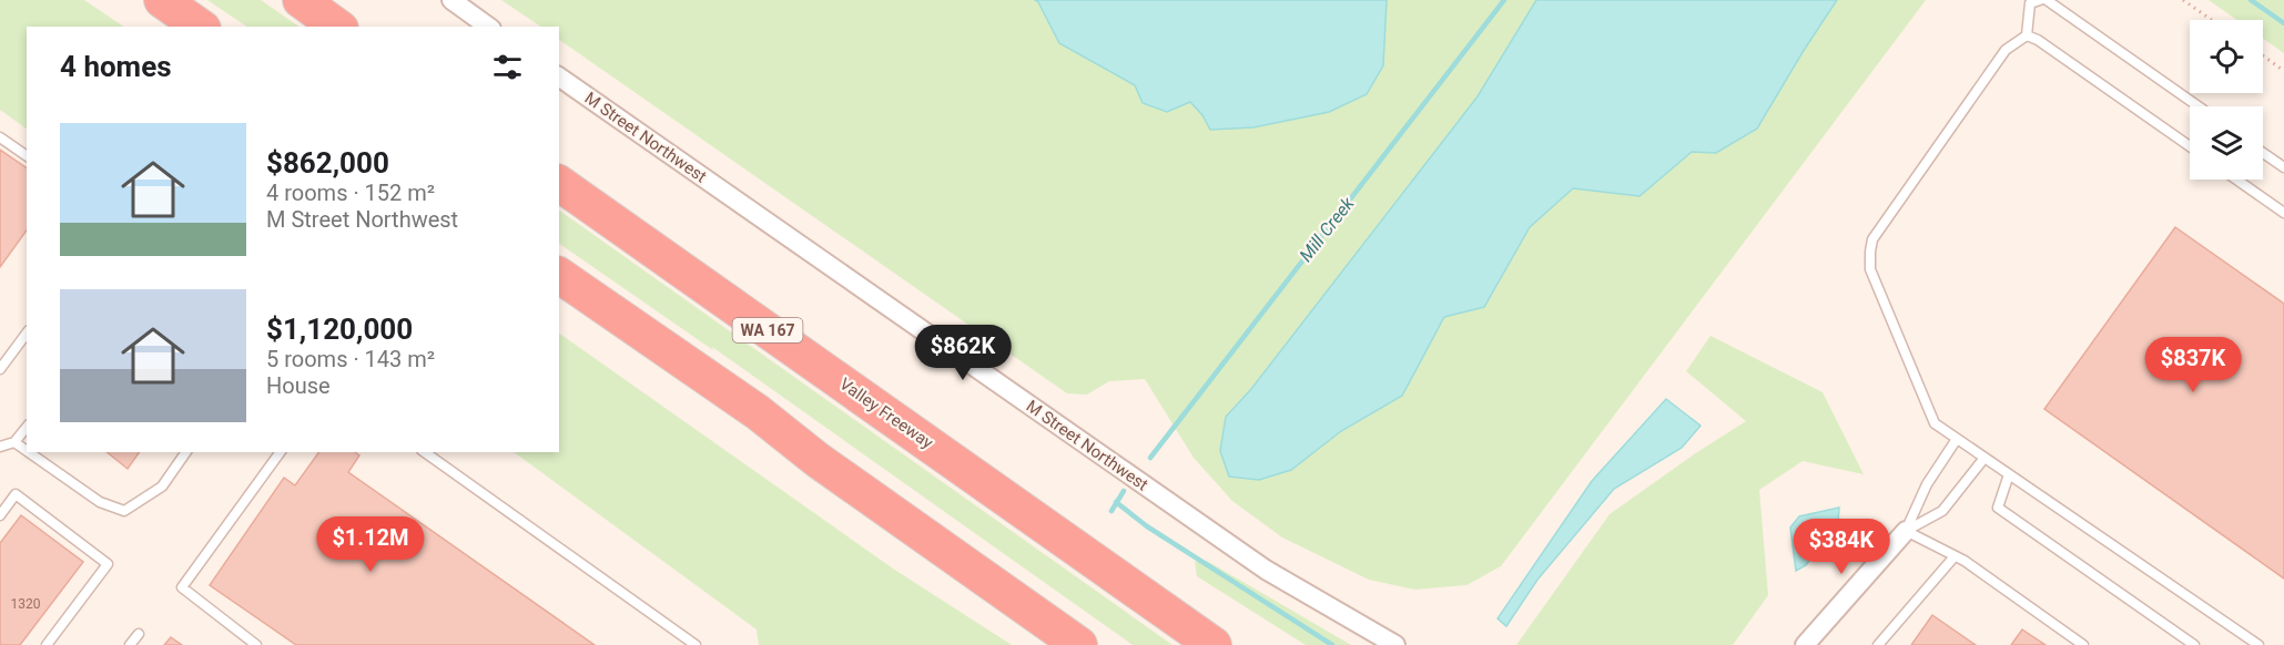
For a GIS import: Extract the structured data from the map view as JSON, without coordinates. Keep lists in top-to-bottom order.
{
  "streets": {
    "highway": ["WA 167", "Valley Freeway"],
    "street": ["M Street Northwest"]
  },
  "water": ["Mill Creek"],
  "house_numbers": ["1320"],
  "page": {
    "heading": "4 homes",
    "list": [
      {
        "name": "$862,000",
        "note": "4 rooms · 152 m² · M Street Northwest"
      },
      {
        "name": "$1,120,000",
        "note": "5 rooms · 143 m² · House"
      }
    ],
    "price": [
      "$862K",
      "$837K",
      "$1.12M",
      "$384K"
    ]
  }
}
